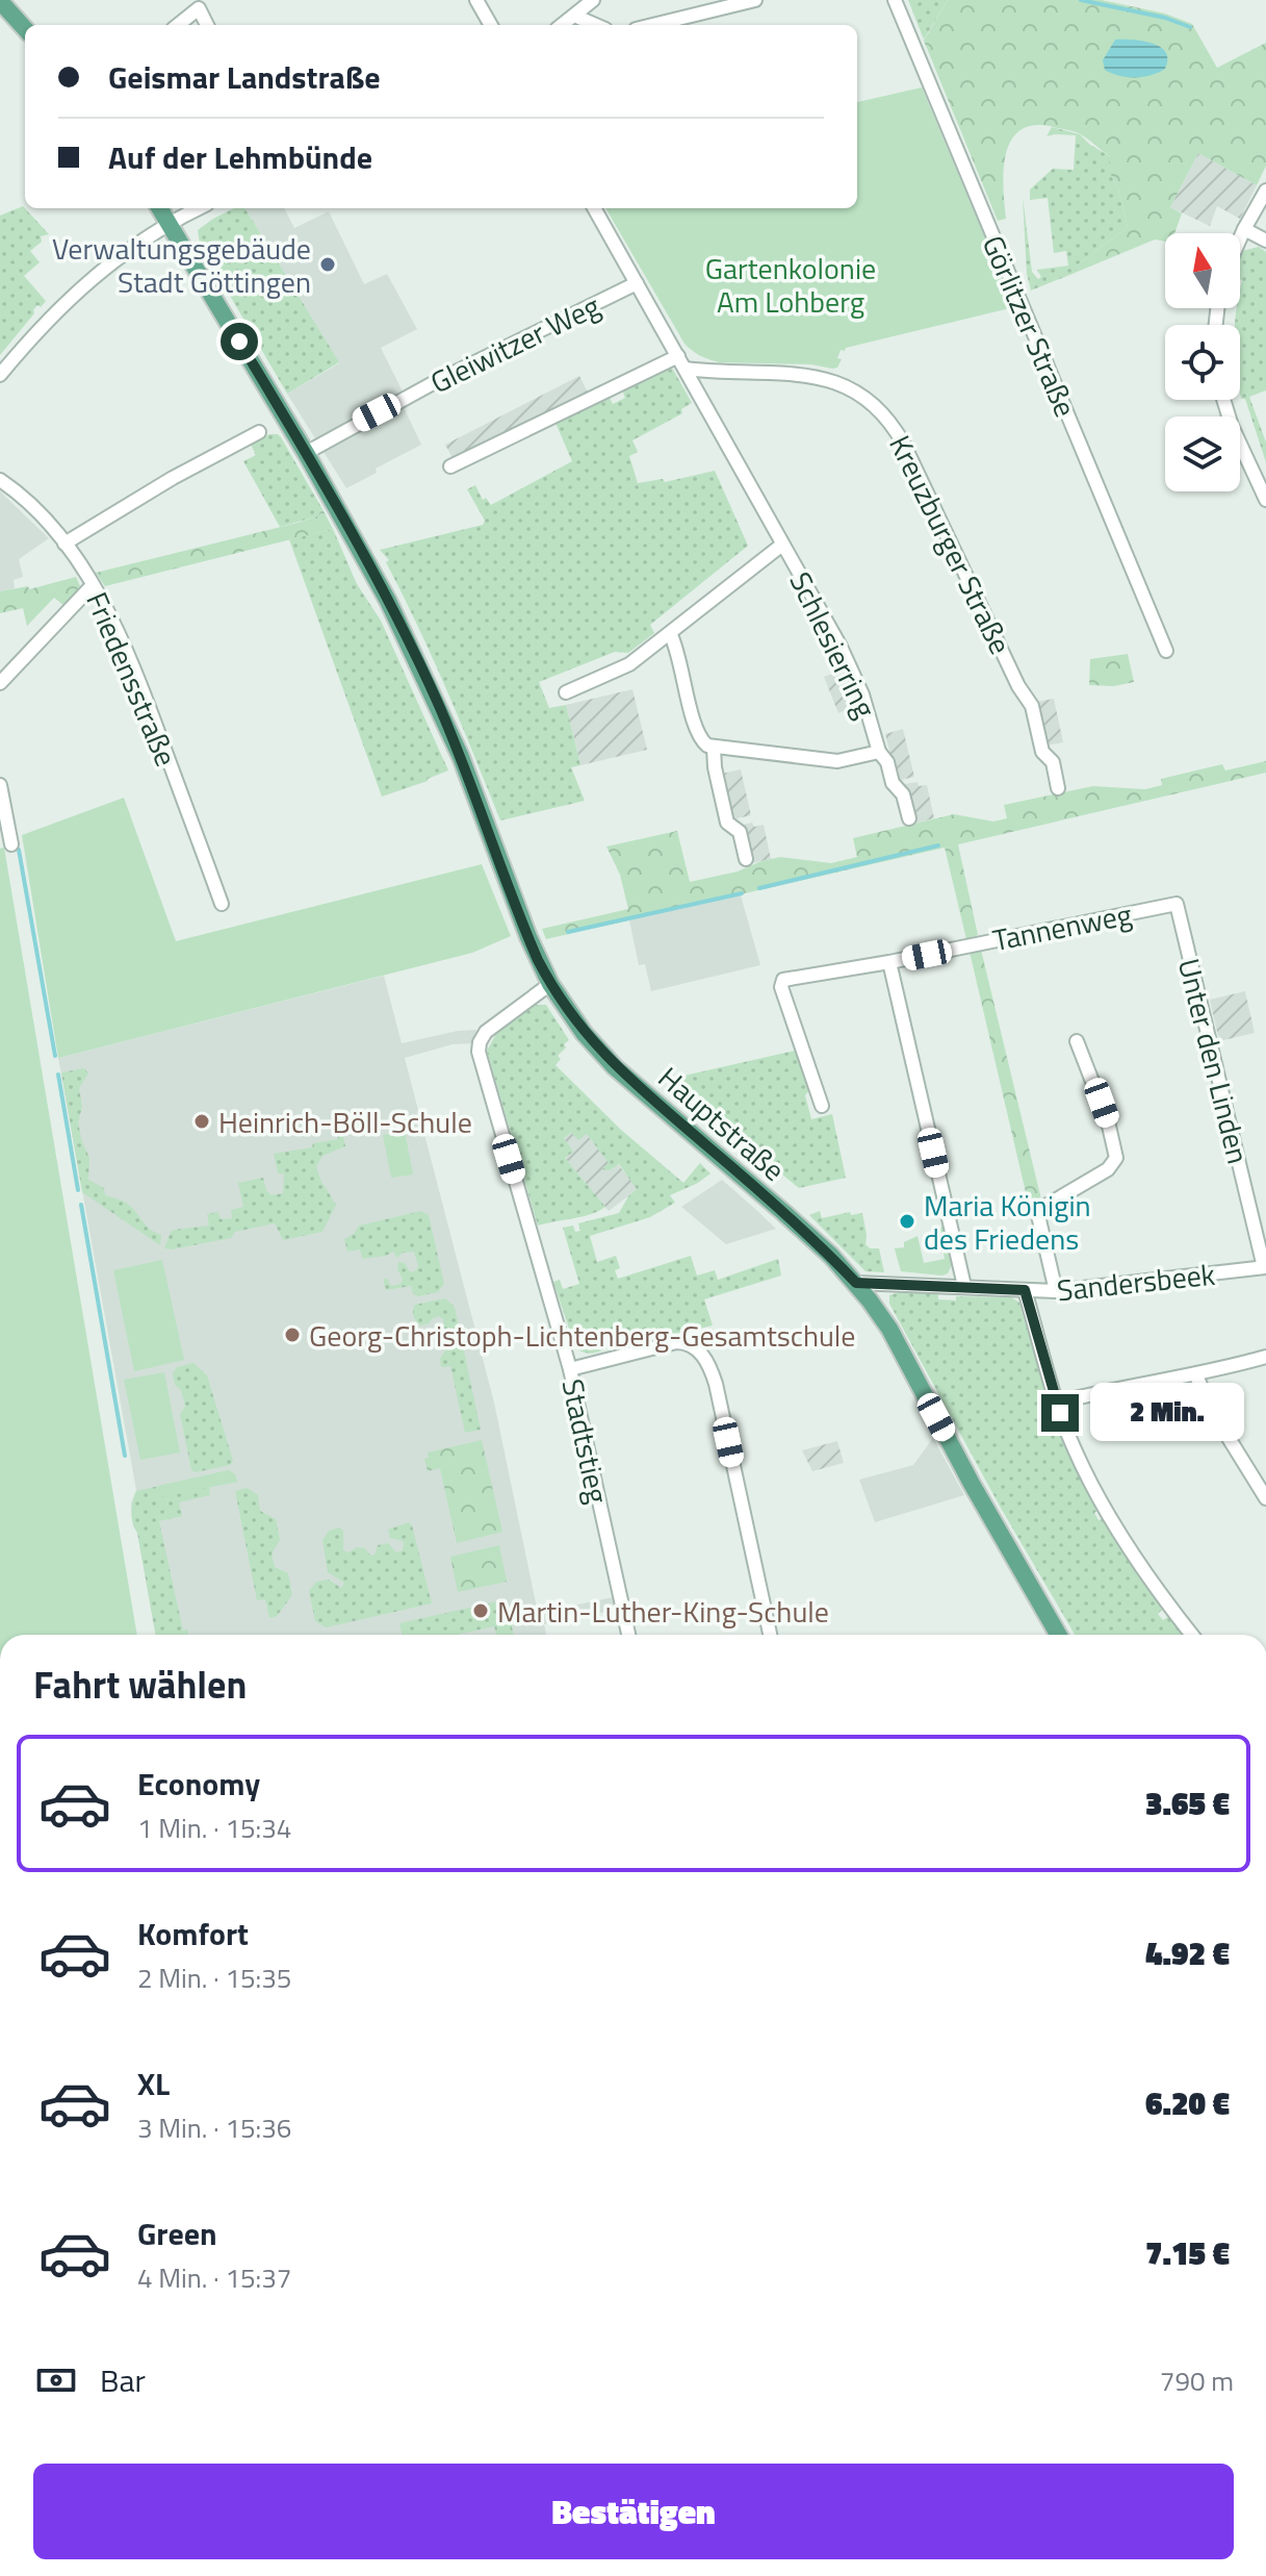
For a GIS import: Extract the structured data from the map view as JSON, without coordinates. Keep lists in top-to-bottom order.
{
  "streets": {
    "main road": ["Hauptstraße"],
    "street": [
      "Görlitzer Straße",
      "Gleiwitzer Weg",
      "Kreuzburger Straße",
      "Schlesierring",
      "Friedensstraße",
      "Tannenweg",
      "Unter den Linden",
      "Sandersbeek",
      "Stadtstieg"
    ]
  },
  "crossings": [
    ["Gleiwitzer Weg", "Schlesierring"],
    ["Gleiwitzer Weg", "Hauptstraße"],
    ["Kreuzburger Straße", "Schlesierring"],
    ["Tannenweg", "Unter den Linden"],
    ["Unter den Linden", "Sandersbeek"],
    ["Hauptstraße", "Sandersbeek"],
    ["Hauptstraße", "Stadtstieg"]
  ],
  "parks": ["Gartenkolonie Am Lohberg"],
  "places": [
    "Verwaltungsgebäude Stadt Göttingen",
    "Heinrich-Böll-Schule",
    "Maria Königin des Friedens",
    "Georg-Christoph-Lichtenberg-Gesamtschule",
    "Martin-Luther-King-Schule"
  ],
  "north": "top",
  "page": {
    "banner": ["Geismar Landstraße", "Auf der Lehmbünde"],
    "bubble": "2 Min.",
    "heading": "Fahrt wählen",
    "list": [
      {
        "name": "Economy",
        "note": "1 Min. · 15:34",
        "value": "3.65 €"
      },
      {
        "name": "Komfort",
        "note": "2 Min. · 15:35",
        "value": "4.92 €"
      },
      {
        "name": "XL",
        "note": "3 Min. · 15:36",
        "value": "6.20 €"
      },
      {
        "name": "Green",
        "note": "4 Min. · 15:37",
        "value": "7.15 €"
      }
    ],
    "pay": ["Bar", "790 m"],
    "buttons": "Bestätigen"
  }
}
